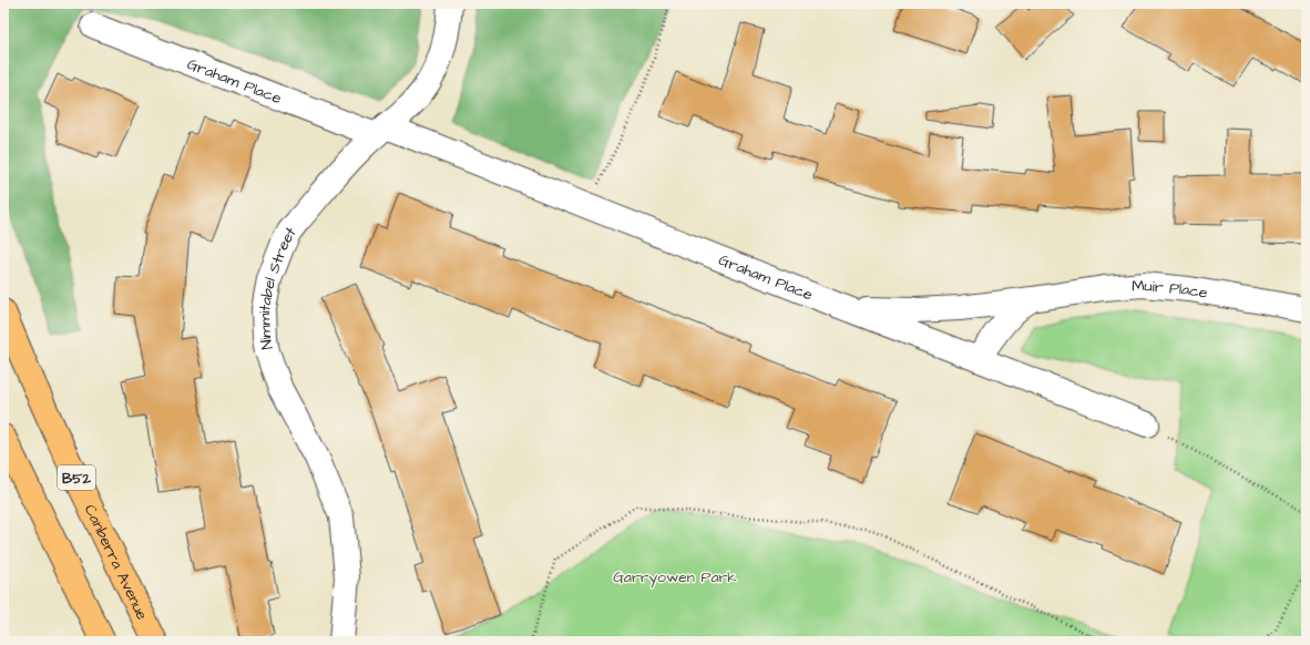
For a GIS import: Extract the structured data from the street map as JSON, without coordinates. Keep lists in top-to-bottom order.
{
  "streets": {
    "highway": ["B52", "Canberra Avenue"],
    "street": ["Graham Place", "Nimmitabel Street", "Muir Place"]
  },
  "crossings": [
    ["Graham Place", "Nimmitabel Street"],
    ["Graham Place", "Muir Place"]
  ],
  "parks": ["Garryowen Park"]
}
